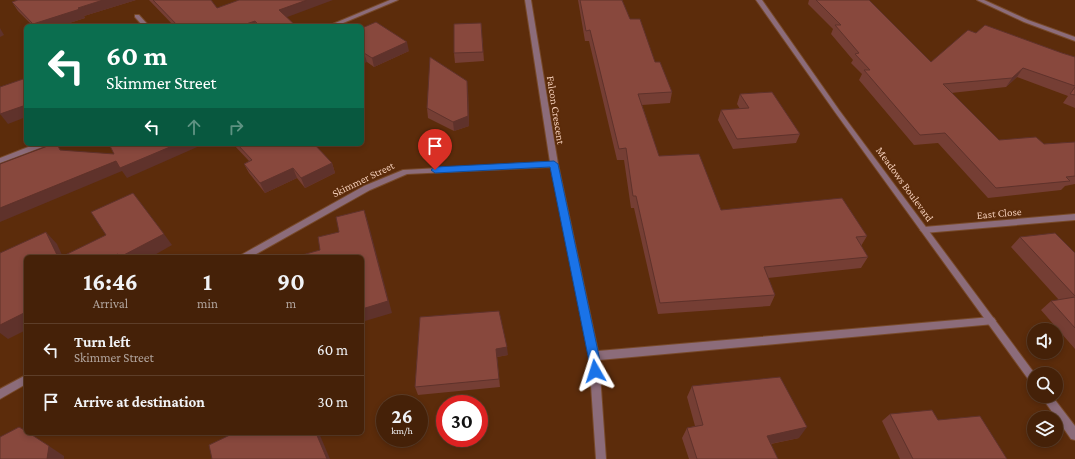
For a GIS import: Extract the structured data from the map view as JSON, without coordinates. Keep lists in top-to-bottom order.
{
  "streets": {
    "street": [
      "Falcon Crescent",
      "Skimmer Street",
      "Meadows Boulevard",
      "East Close"
    ]
  },
  "crossings": [
    ["Falcon Crescent", "Skimmer Street"],
    ["Meadows Boulevard", "East Close"]
  ],
  "page": {
    "turn": ["60 m", "Skimmer Street"],
    "eta": [
      "16:46",
      "Arrival",
      "1",
      "min",
      "90",
      "m"
    ],
    "list": [
      {
        "name": "Turn left",
        "note": "Skimmer Street",
        "value": "60 m"
      },
      {
        "name": "Arrive at destination",
        "value": "30 m"
      }
    ],
    "speed": "26 km/h",
    "limit": "30"
  }
}
